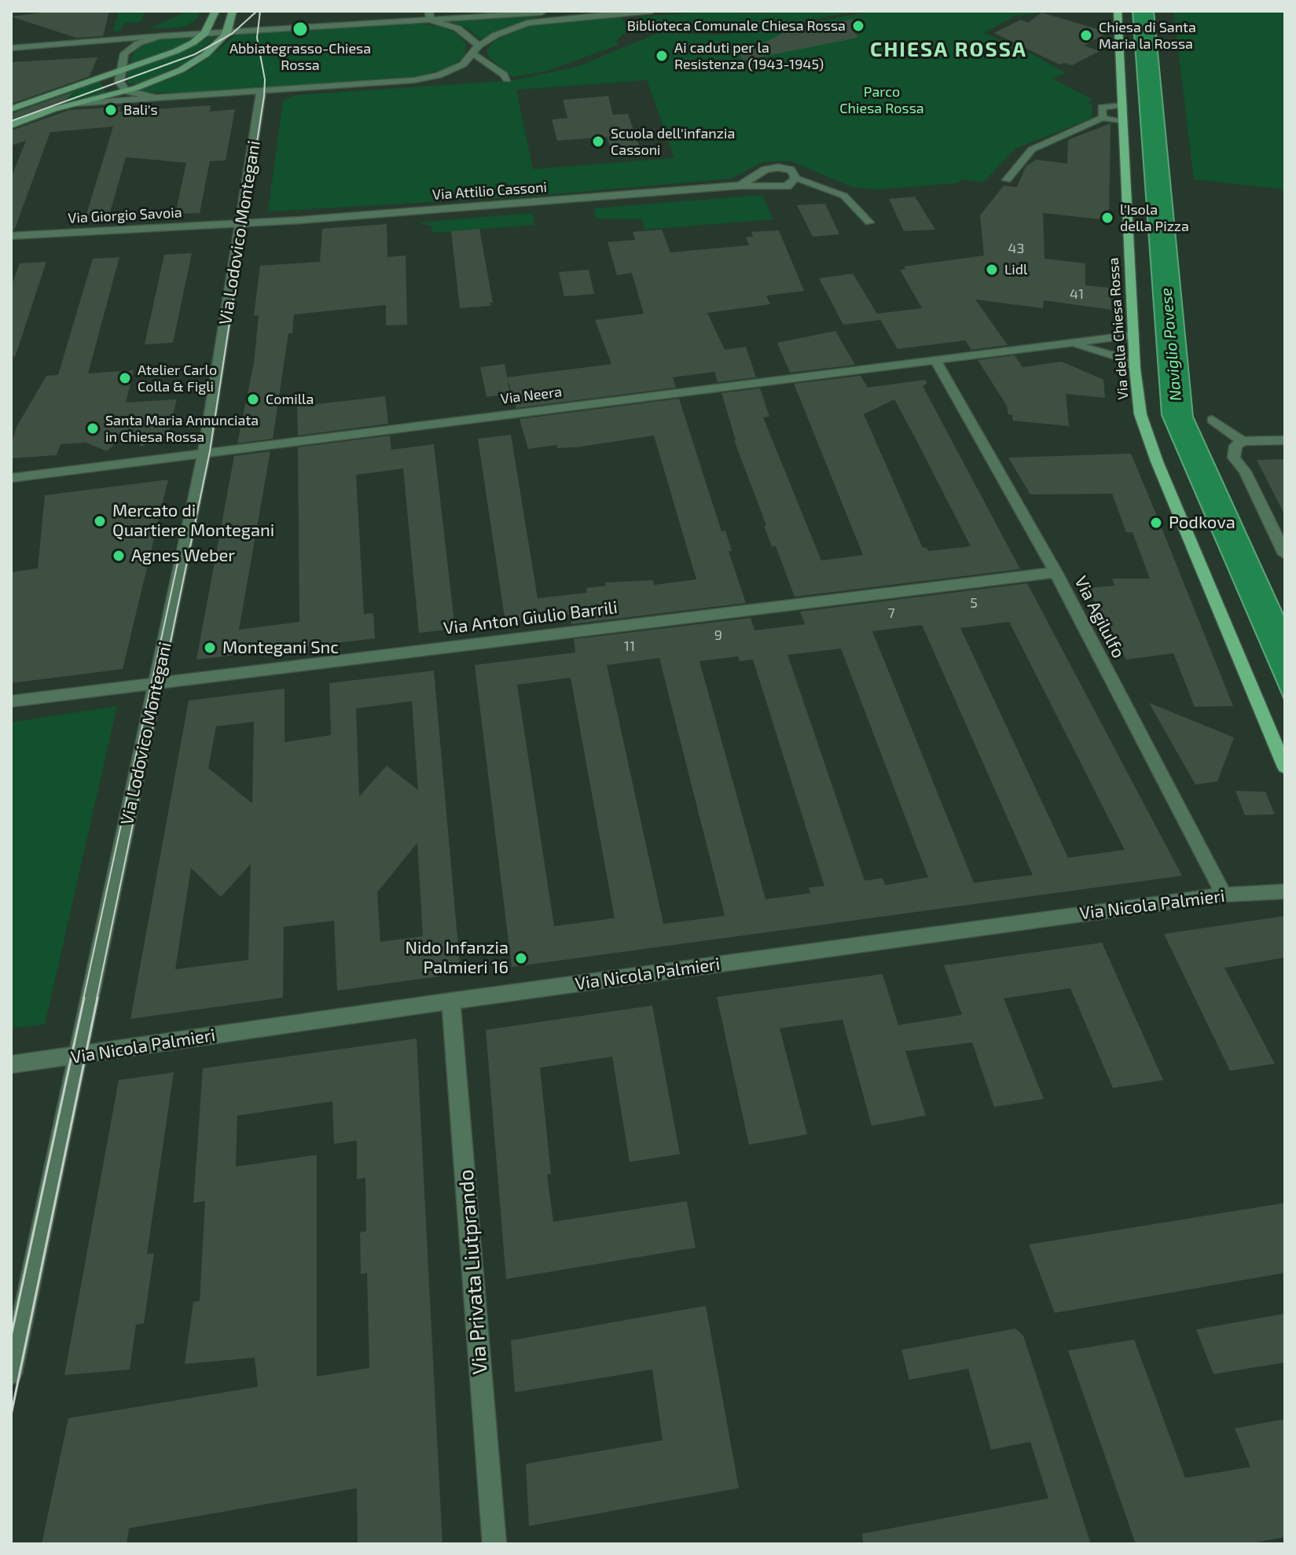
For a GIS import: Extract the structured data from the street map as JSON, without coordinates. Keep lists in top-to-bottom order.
{
  "streets": {
    "main road": ["Via della Chiesa Rossa"],
    "street": [
      "Via Attilio Cassoni",
      "Via Giorgio Savoia",
      "Via Lodovico Montegani",
      "Via Neera",
      "Via Agilulfo",
      "Via Anton Giulio Barrili",
      "Via Nicola Palmieri",
      "Via Privata Liutprando"
    ]
  },
  "crossings": [
    ["Via Attilio Cassoni", "Via Giorgio Savoia"],
    ["Via Attilio Cassoni", "Via Lodovico Montegani"],
    ["Via Giorgio Savoia", "Via Lodovico Montegani"],
    ["Via Lodovico Montegani", "Via Neera"],
    ["Via Lodovico Montegani", "Via Anton Giulio Barrili"],
    ["Via Lodovico Montegani", "Via Nicola Palmieri"],
    ["Via della Chiesa Rossa", "Via Neera"],
    ["Via Neera", "Via Agilulfo"],
    ["Via Agilulfo", "Via Anton Giulio Barrili"],
    ["Via Agilulfo", "Via Nicola Palmieri"],
    ["Via Nicola Palmieri", "Via Privata Liutprando"]
  ],
  "districts": ["CHIESA ROSSA"],
  "water": ["Naviglio Pavese"],
  "parks": ["Parco Chiesa Rossa"],
  "places": [
    "Biblioteca Comunale Chiesa Rossa",
    "Abbiategrasso-Chiesa Rossa",
    "Chiesa di Santa Maria la Rossa",
    "Ai caduti per la Resistenza (1943-1945)",
    "Bali's",
    "Scuola dell'infanzia Cassoni",
    "l'Isola della Pizza",
    "Lidl",
    "Atelier Carlo Colla & Figli",
    "Comilla",
    "Santa Maria Annunciata in Chiesa Rossa",
    "Mercato di Quartiere Montegani",
    "Podkova",
    "Agnes Weber",
    "Montegani Snc",
    "Nido Infanzia Palmieri 16"
  ],
  "house_numbers": [
    "43",
    "41",
    "5",
    "7",
    "9",
    "11"
  ]
}
